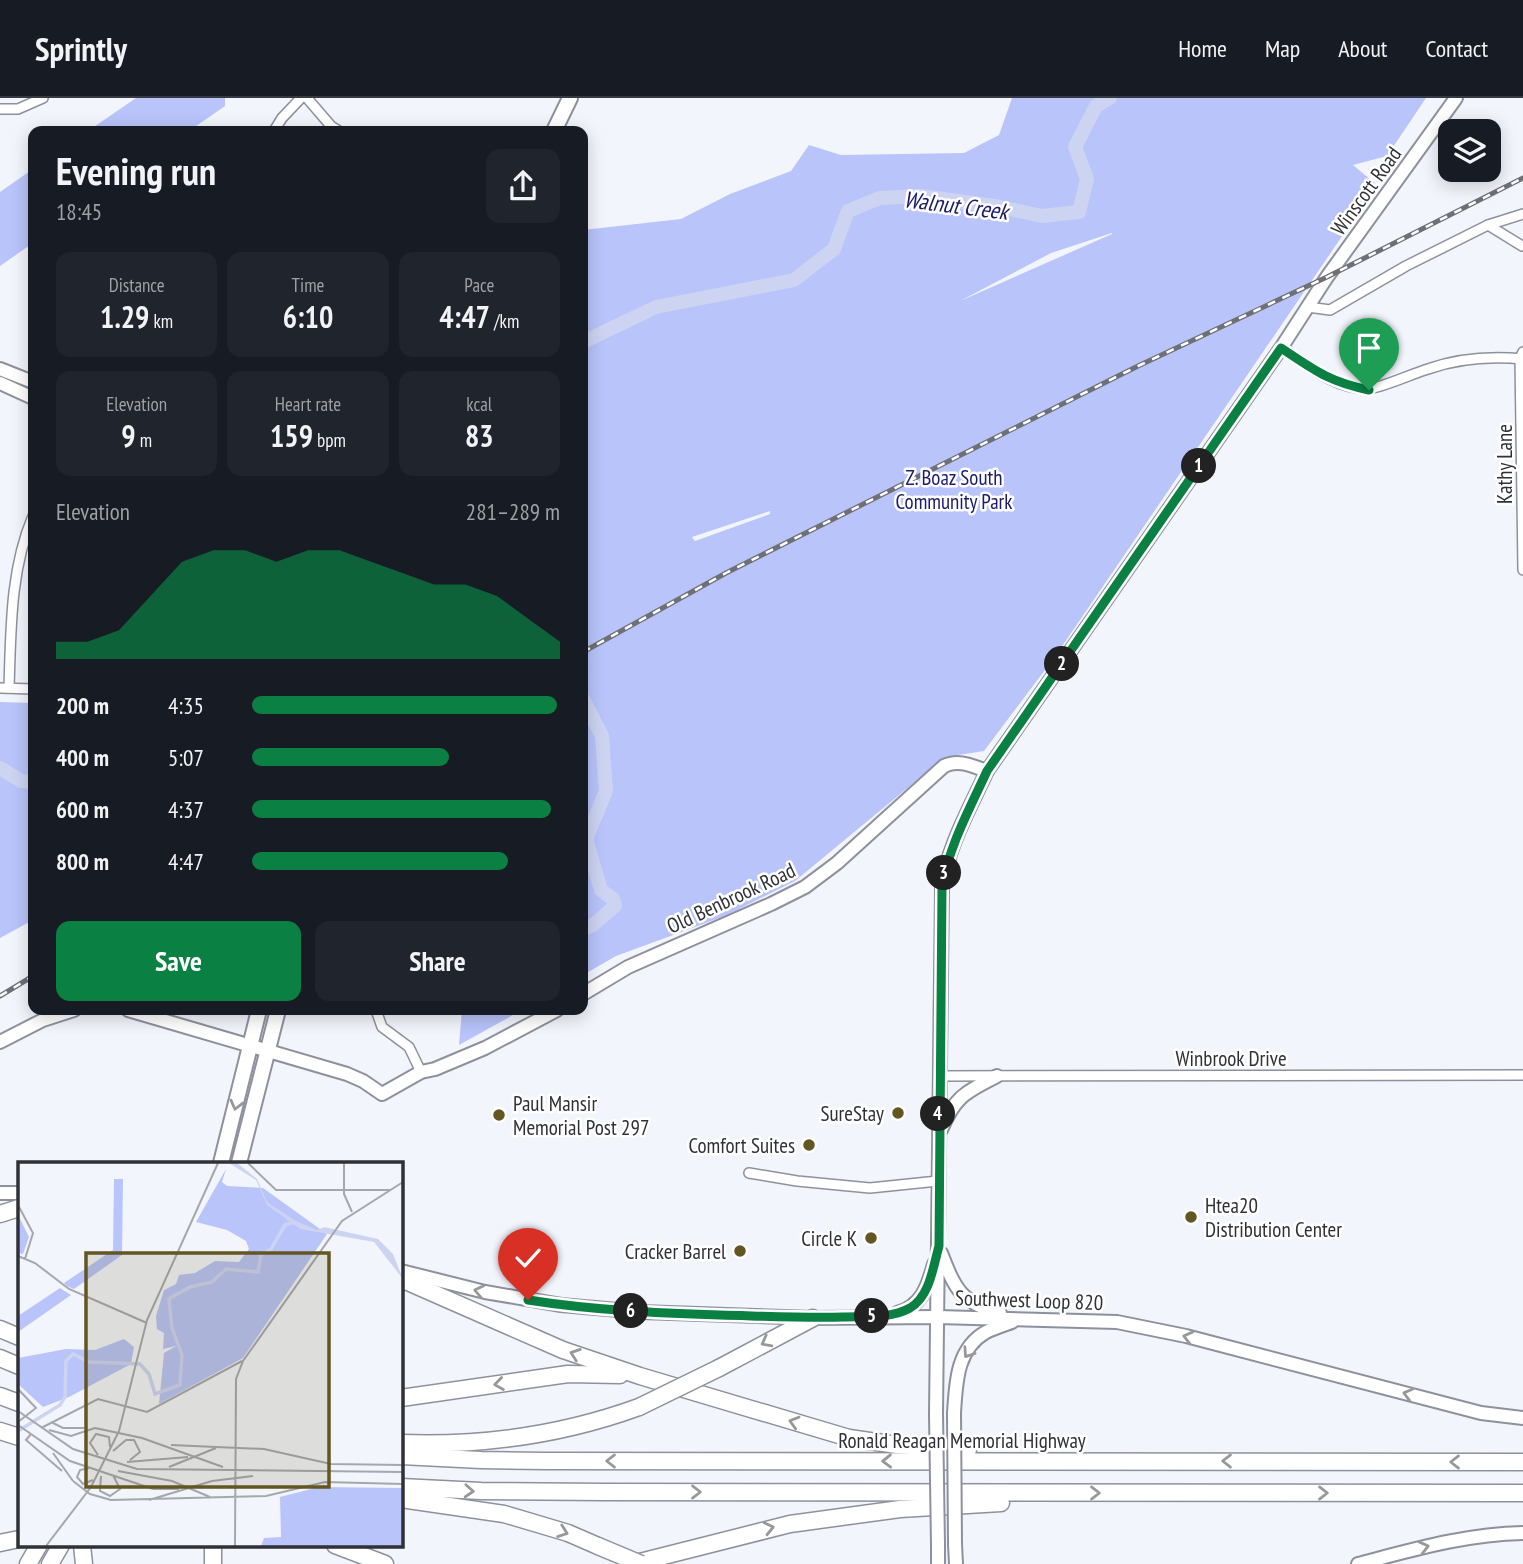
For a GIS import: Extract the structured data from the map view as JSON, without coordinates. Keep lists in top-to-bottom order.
{
  "streets": {
    "highway": ["Ronald Reagan Memorial Highway"],
    "main road": ["Winscott Road", "Old Benbrook Road", "Southwest Loop 820"],
    "street": ["Kathy Lane", "Winbrook Drive"]
  },
  "crossings": [
    ["Winscott Road", "Old Benbrook Road"],
    ["Winscott Road", "Winbrook Drive"],
    ["Winscott Road", "Southwest Loop 820"]
  ],
  "one_way": ["Southwest Loop 820"],
  "water": ["Walnut Creek"],
  "parks": ["Z. Boaz South Community Park"],
  "places": [
    "SureStay",
    "Paul Mansir Memorial Post 297",
    "Comfort Suites",
    "Htea20 Distribution Center",
    "Circle K",
    "Cracker Barrel"
  ],
  "page": {
    "header": "Sprintly",
    "nav": [
      "Home",
      "Map",
      "About",
      "Contact"
    ],
    "heading": ["Evening run", "18:45"],
    "stats": [
      ["Distance", "1.29 km"],
      ["Time", "6:10"],
      ["Pace", "4:47 /km"],
      ["Elevation", "9 m"],
      ["Heart rate", "159 bpm"],
      ["kcal", "83"]
    ],
    "pins": [
      "1",
      "2",
      "3",
      "4",
      "6",
      "5"
    ],
    "chart": ["Elevation", "281–289 m"],
    "list": [
      {
        "name": "200 m",
        "note": "4:35"
      },
      {
        "name": "400 m",
        "note": "5:07"
      },
      {
        "name": "600 m",
        "note": "4:37"
      },
      {
        "name": "800 m",
        "note": "4:47"
      }
    ],
    "buttons": ["Save", "Share"]
  }
}
